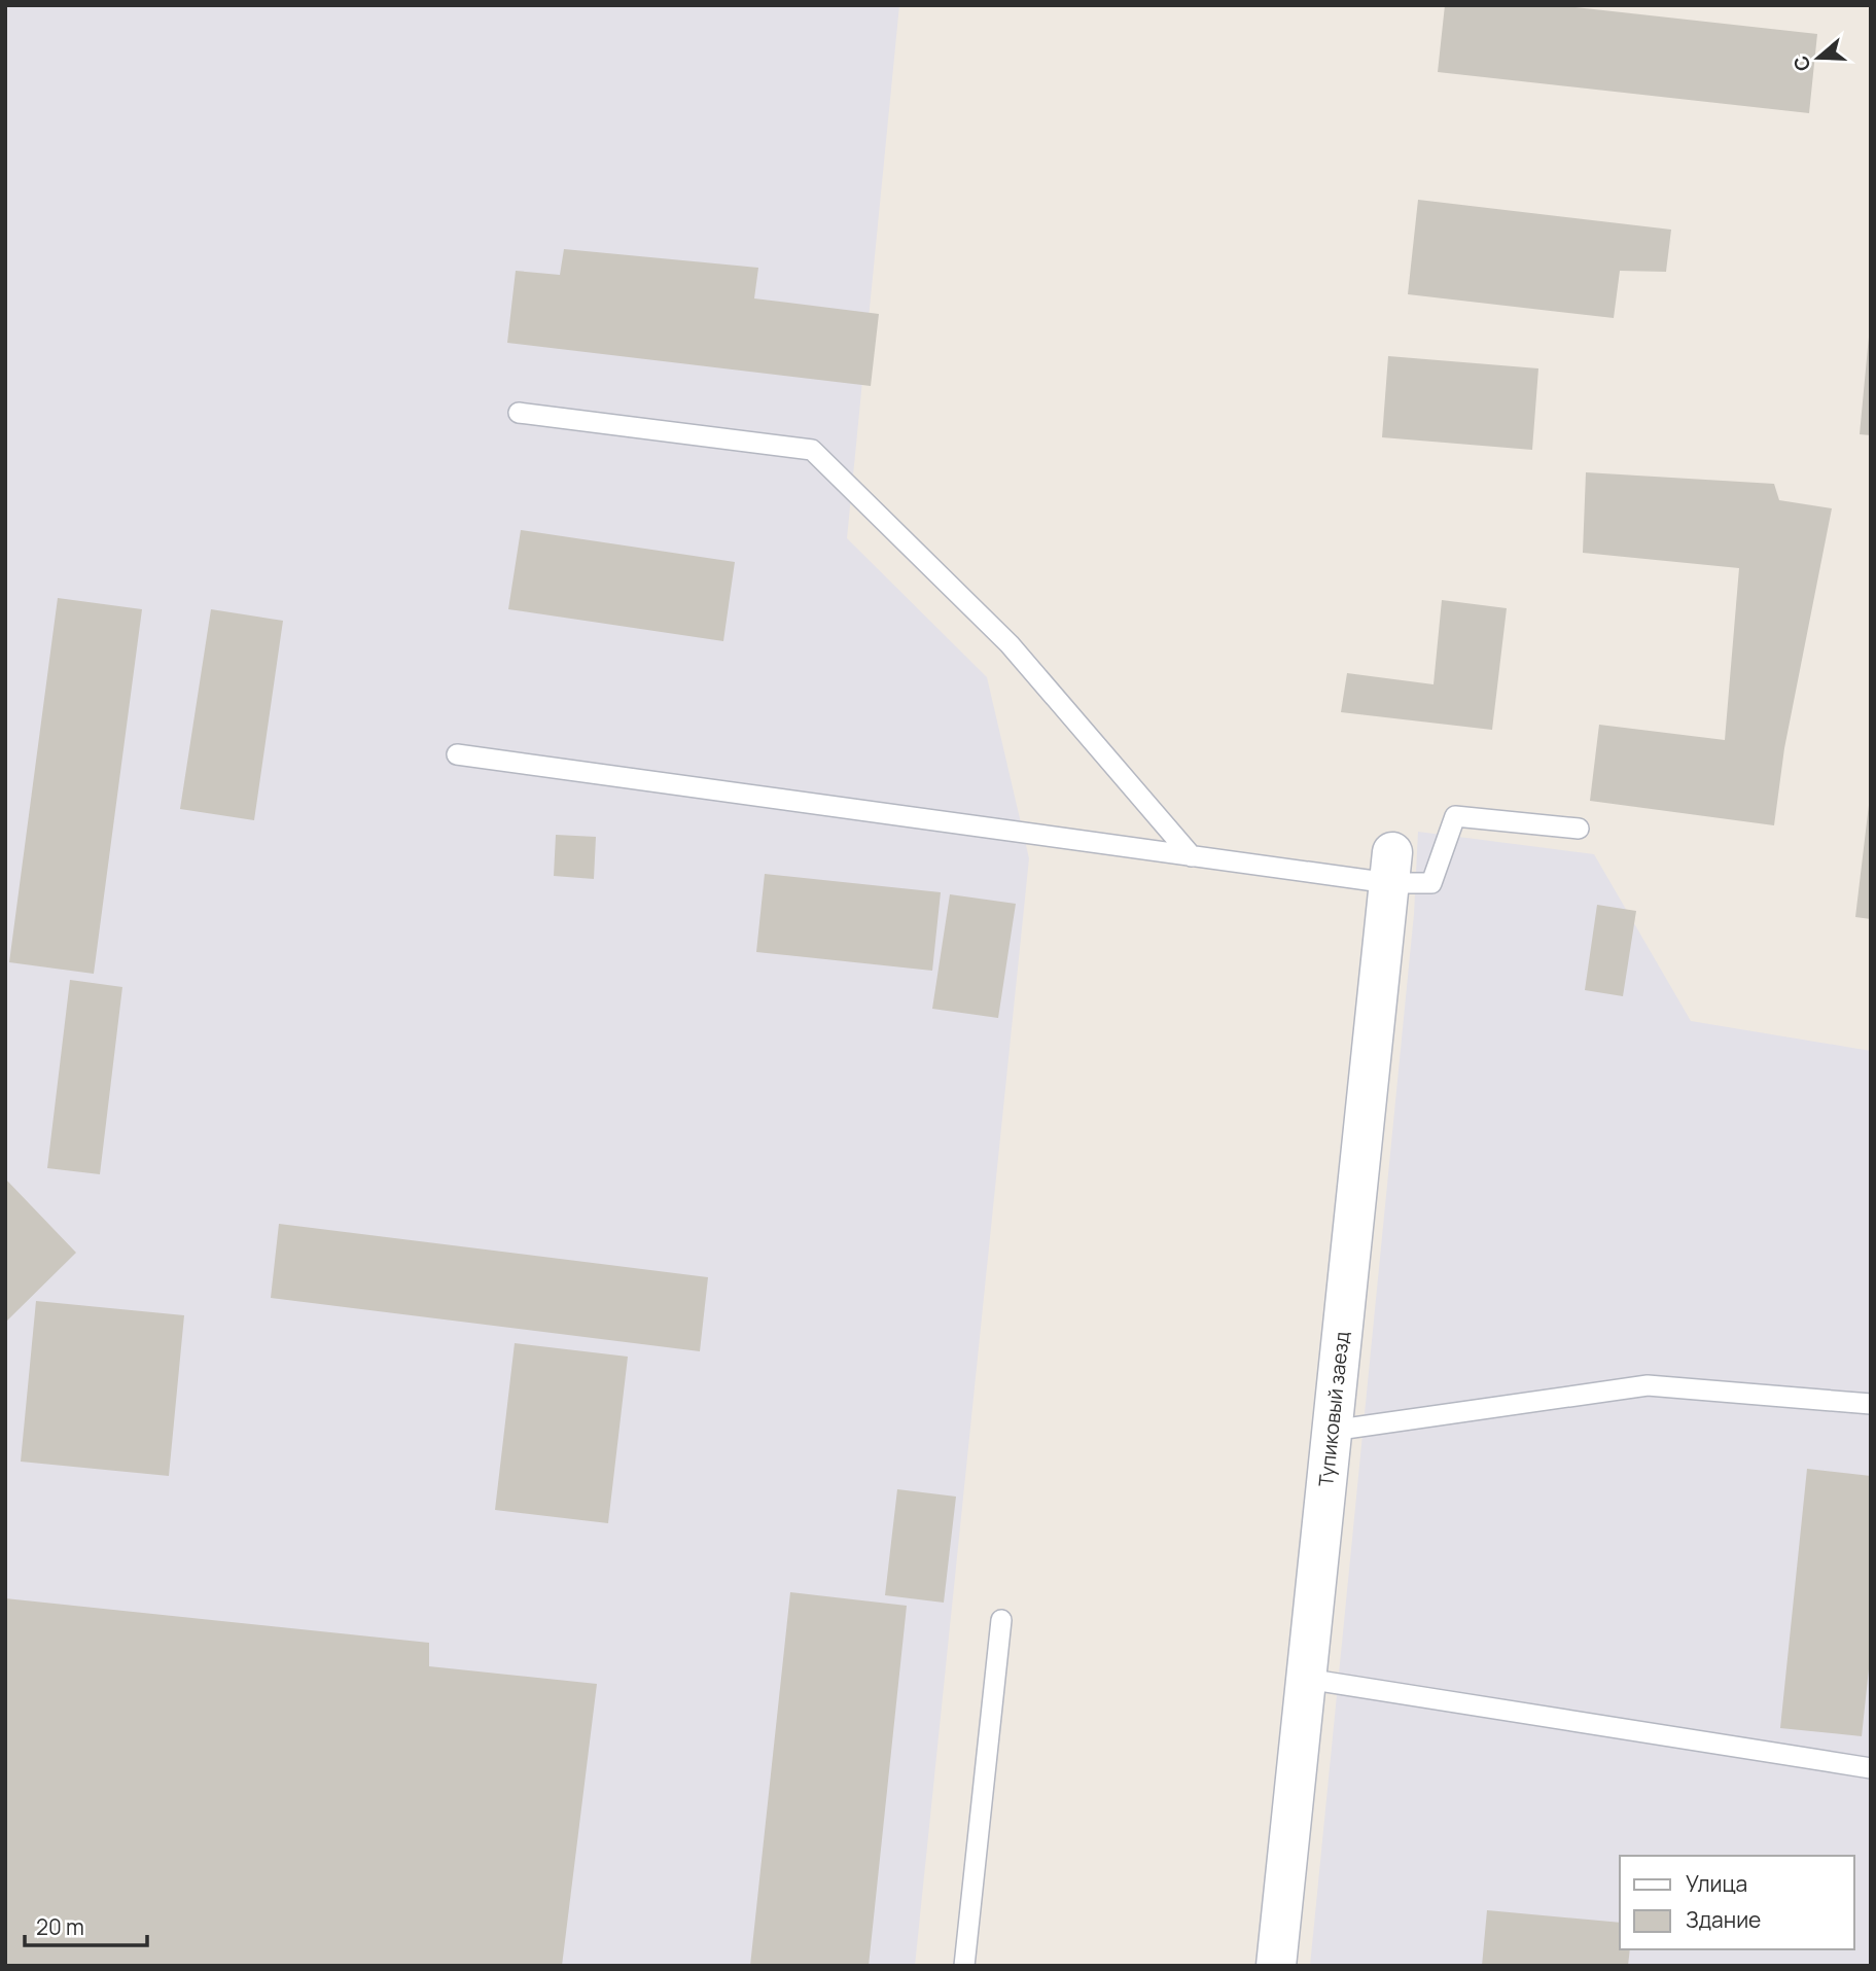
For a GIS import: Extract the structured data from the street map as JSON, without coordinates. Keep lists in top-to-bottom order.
{
  "streets": {
    "street": ["Тупиковый заезд"]
  },
  "legend": ["Улица", "Здание"],
  "scale_bar": "20 m",
  "north": "left"
}
